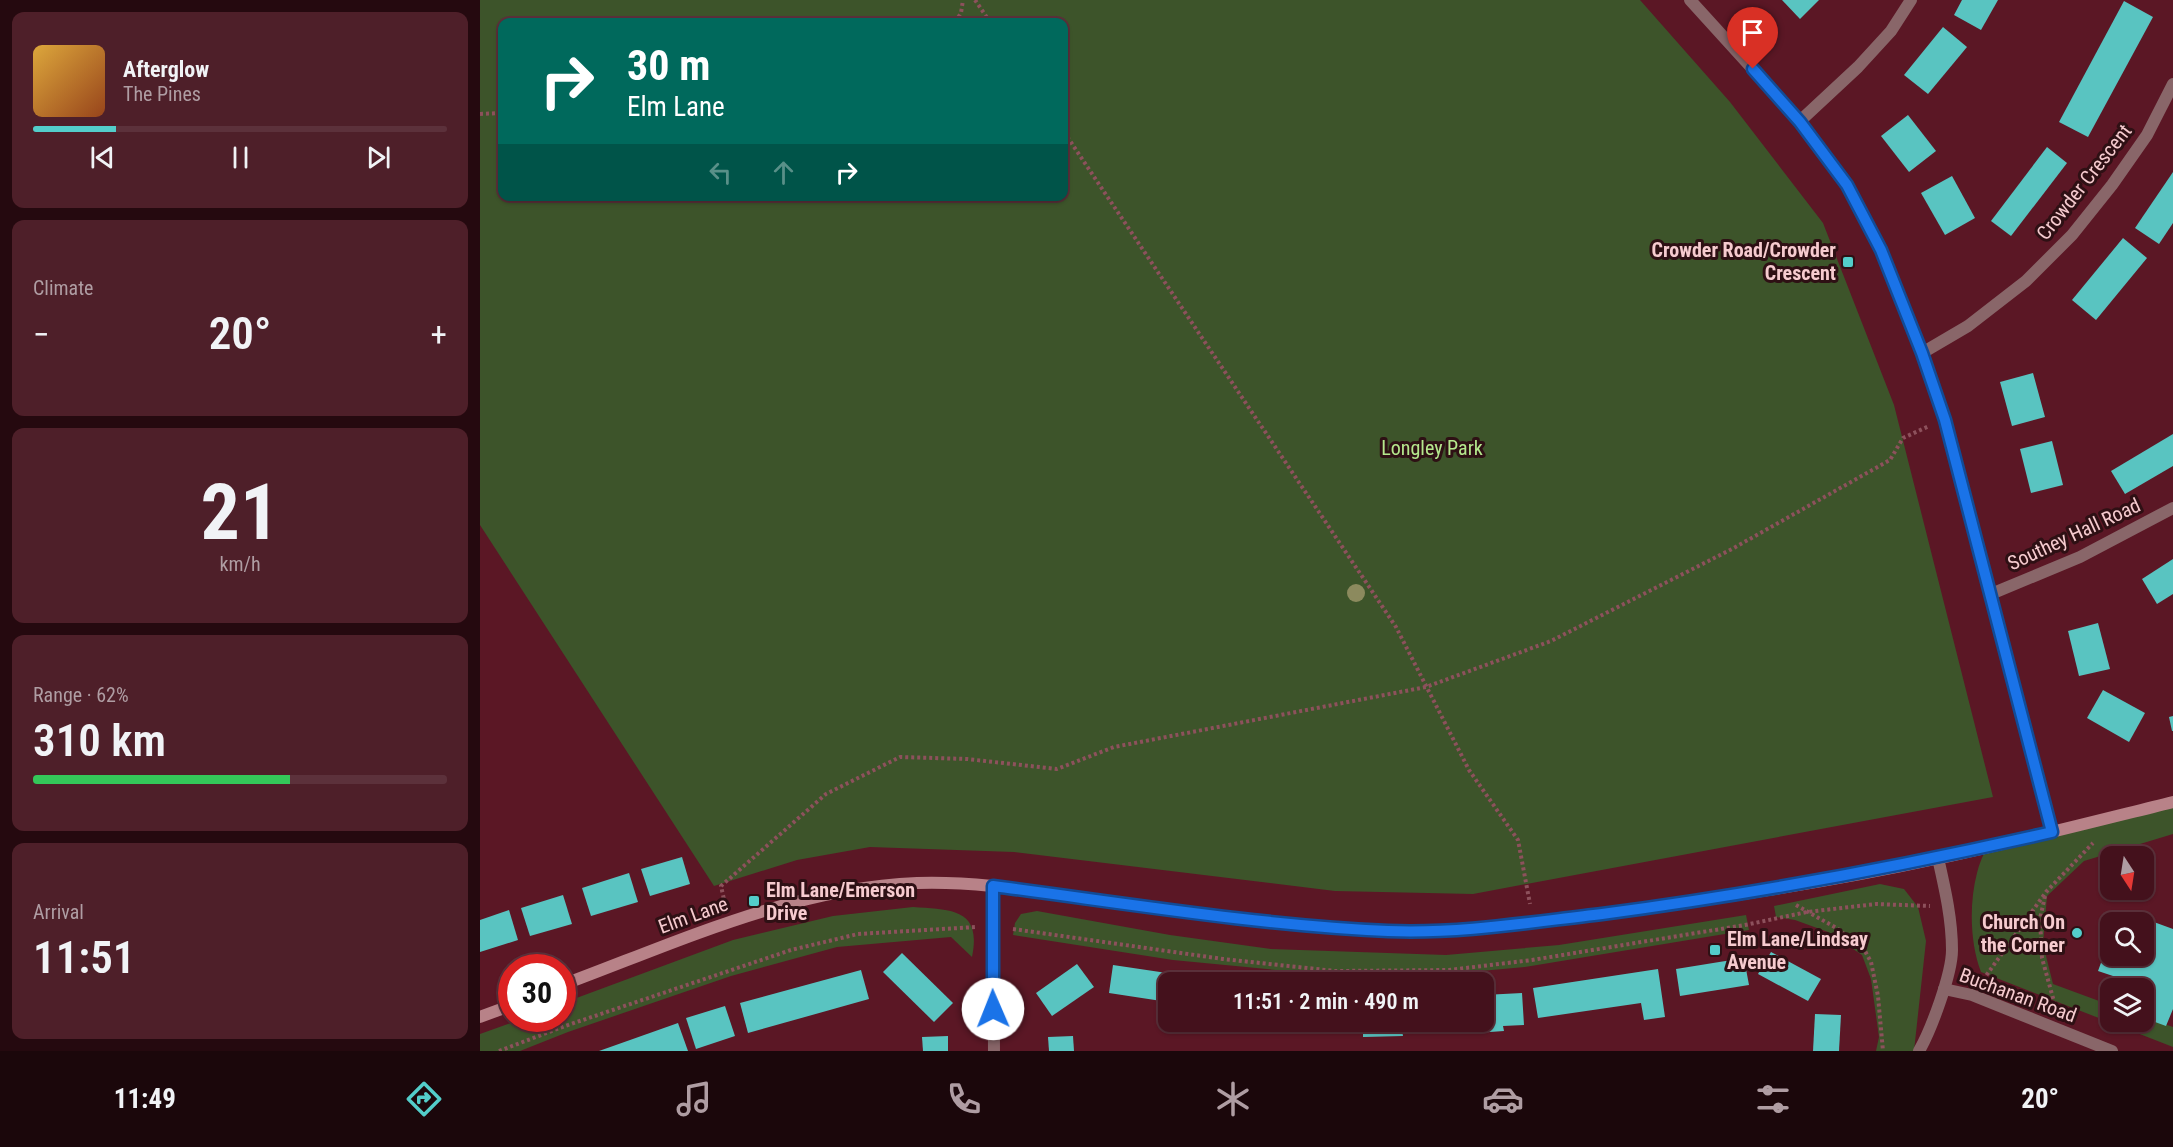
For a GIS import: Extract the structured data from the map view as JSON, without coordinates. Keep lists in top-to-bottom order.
{
  "streets": {
    "street": [
      "Crowder Crescent",
      "Southey Hall Road",
      "Elm Lane",
      "Buchanan Road"
    ]
  },
  "parks": ["Longley Park"],
  "places": {
    "transit": ["Crowder Road/Crowder Crescent", "Elm Lane/Emerson Drive", "Elm Lane/Lindsay Avenue"],
    "other": ["Church On the Corner"]
  },
  "north": "bottom",
  "page": {
    "turn": ["30 m", "Elm Lane"],
    "song": ["Afterglow", "The Pines"],
    "tile": [
      "Climate",
      ["21", "km/h"],
      ["Range · 62%", "310 km"],
      ["Arrival", "11:51"]
    ],
    "heat": ["−", "20°", "+"],
    "limit": "30",
    "trip": "11:51 · 2 min · 490 m",
    "tabs": ["11:49", "20°"]
  }
}
